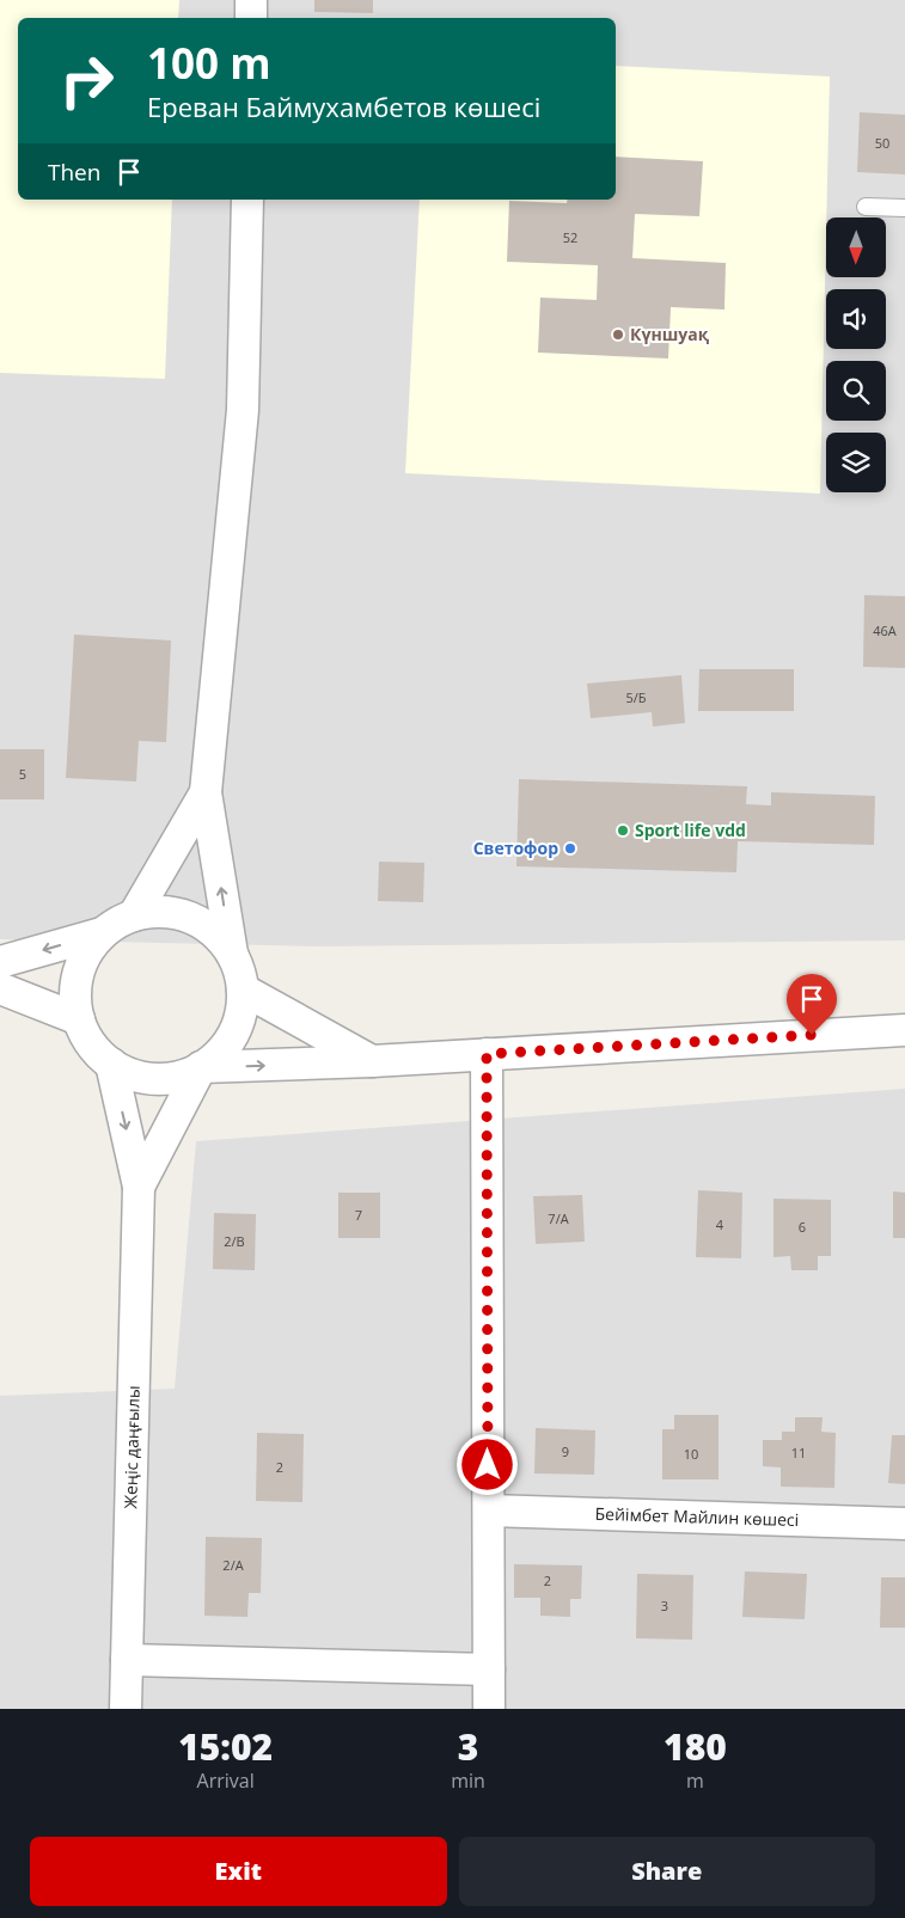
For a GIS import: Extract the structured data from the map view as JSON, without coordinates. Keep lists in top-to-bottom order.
{
  "streets": {
    "street": ["Жеңіс даңғылы", "Бейімбет Майлин көшесі"]
  },
  "places": ["Күншуақ", "Sport life vdd", "Светофор"],
  "house_numbers": [
    "50",
    "52",
    "46А",
    "5/Б",
    "5",
    "7",
    "7/А",
    "4",
    "6",
    "2/В",
    "9",
    "11",
    "10",
    "2",
    "2/А",
    "2",
    "3"
  ],
  "north": "bottom",
  "page": {
    "turn": ["100 m", "Ереван Баймухамбетов көшесі"],
    "then": "Then",
    "eta": [
      "15:02",
      "Arrival",
      "3",
      "min",
      "180",
      "m"
    ],
    "buttons": ["Exit", "Share"]
  }
}
